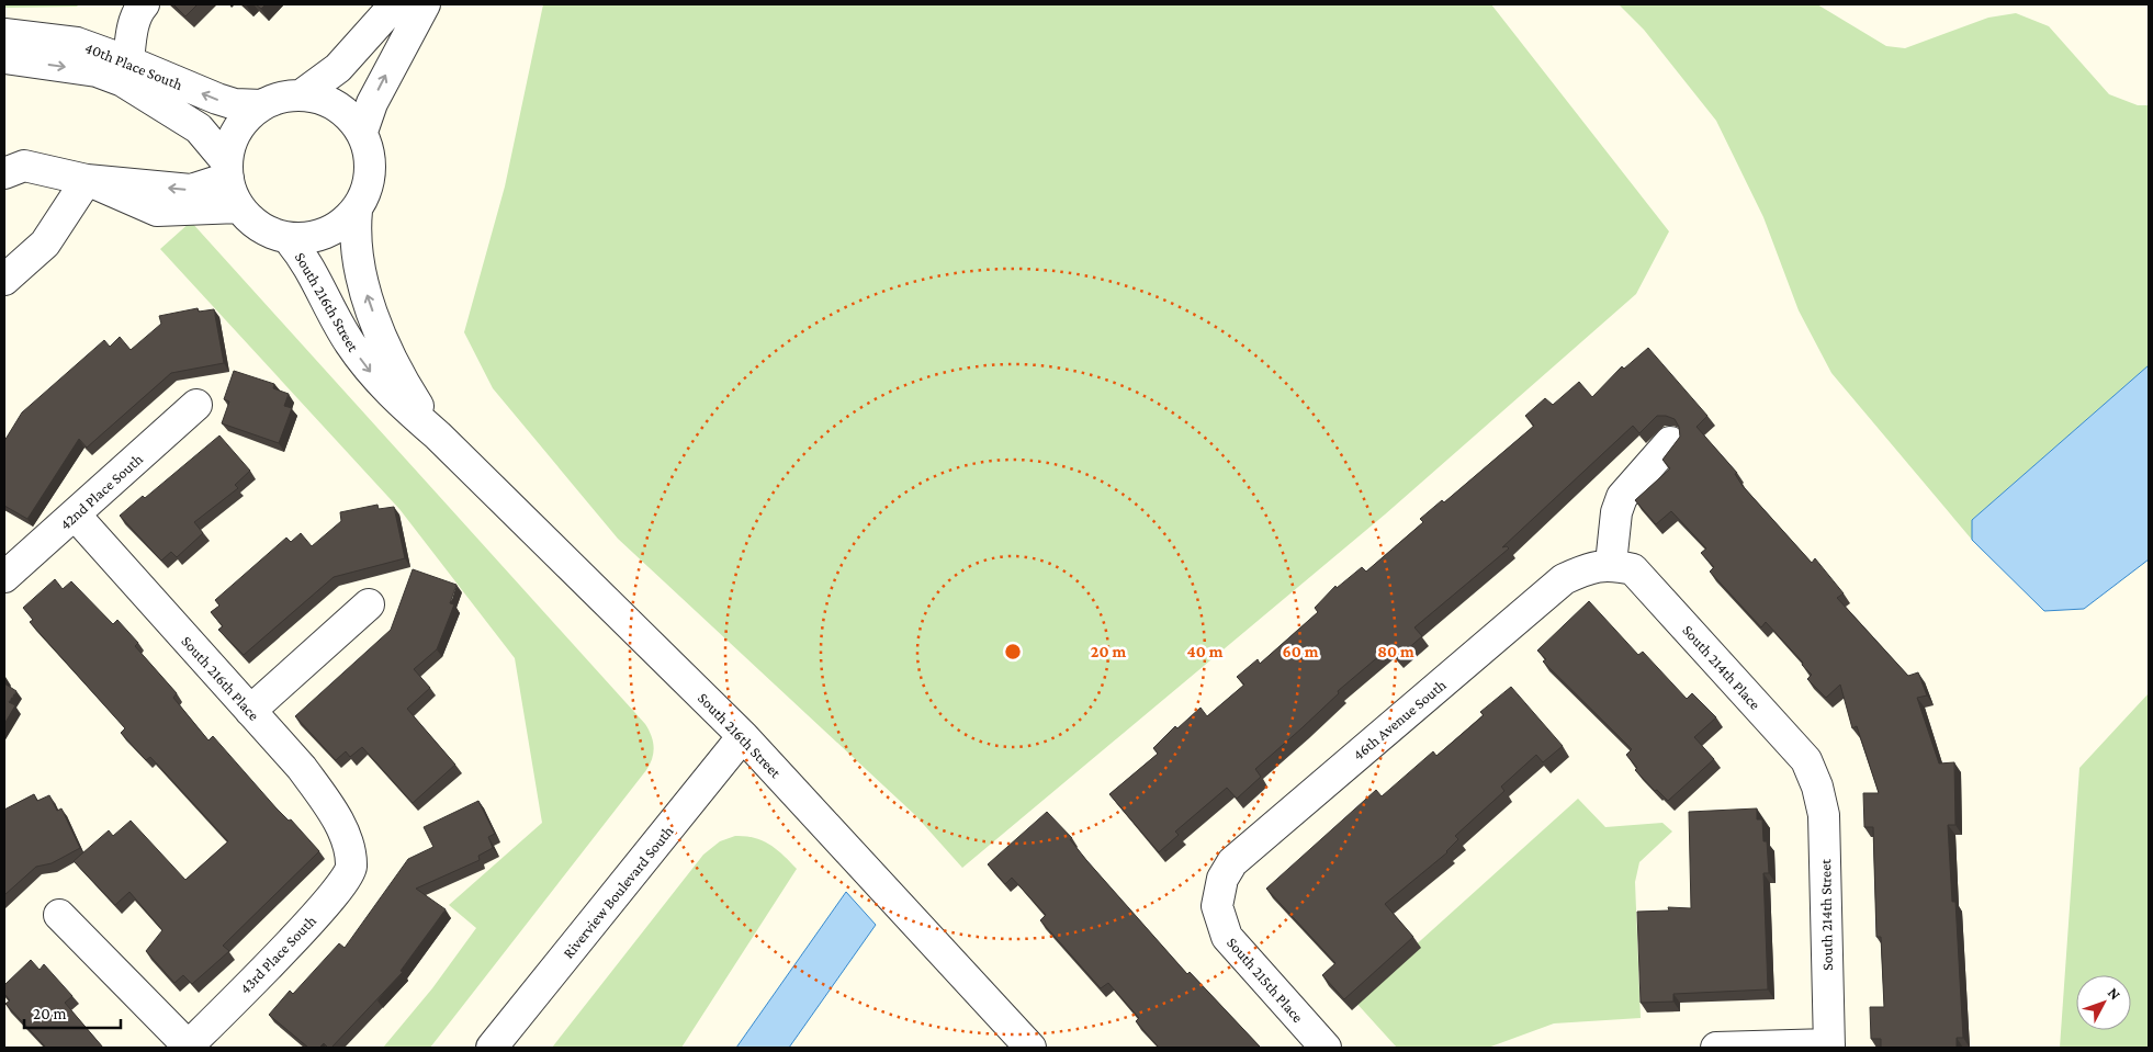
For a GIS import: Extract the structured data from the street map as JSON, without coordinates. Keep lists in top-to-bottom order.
{
  "streets": {
    "street": [
      "40th Place South",
      "South 216th Street",
      "42nd Place South",
      "South 214th Place",
      "South 216th Place",
      "46th Avenue South",
      "Riverview Boulevard South",
      "South 214th Street",
      "43rd Place South",
      "South 215th Place"
    ]
  },
  "crossings": [
    ["40th Place South", "South 216th Street"],
    ["South 216th Street", "Riverview Boulevard South"],
    ["42nd Place South", "South 216th Place"],
    ["South 214th Place", "46th Avenue South"],
    ["South 214th Place", "South 214th Street"],
    ["South 216th Place", "43rd Place South"],
    ["46th Avenue South", "South 215th Place"]
  ],
  "scale_bar": "20 m",
  "north": "top right",
  "rings": [
    "20 m",
    "40 m",
    "60 m",
    "80 m"
  ]
}
